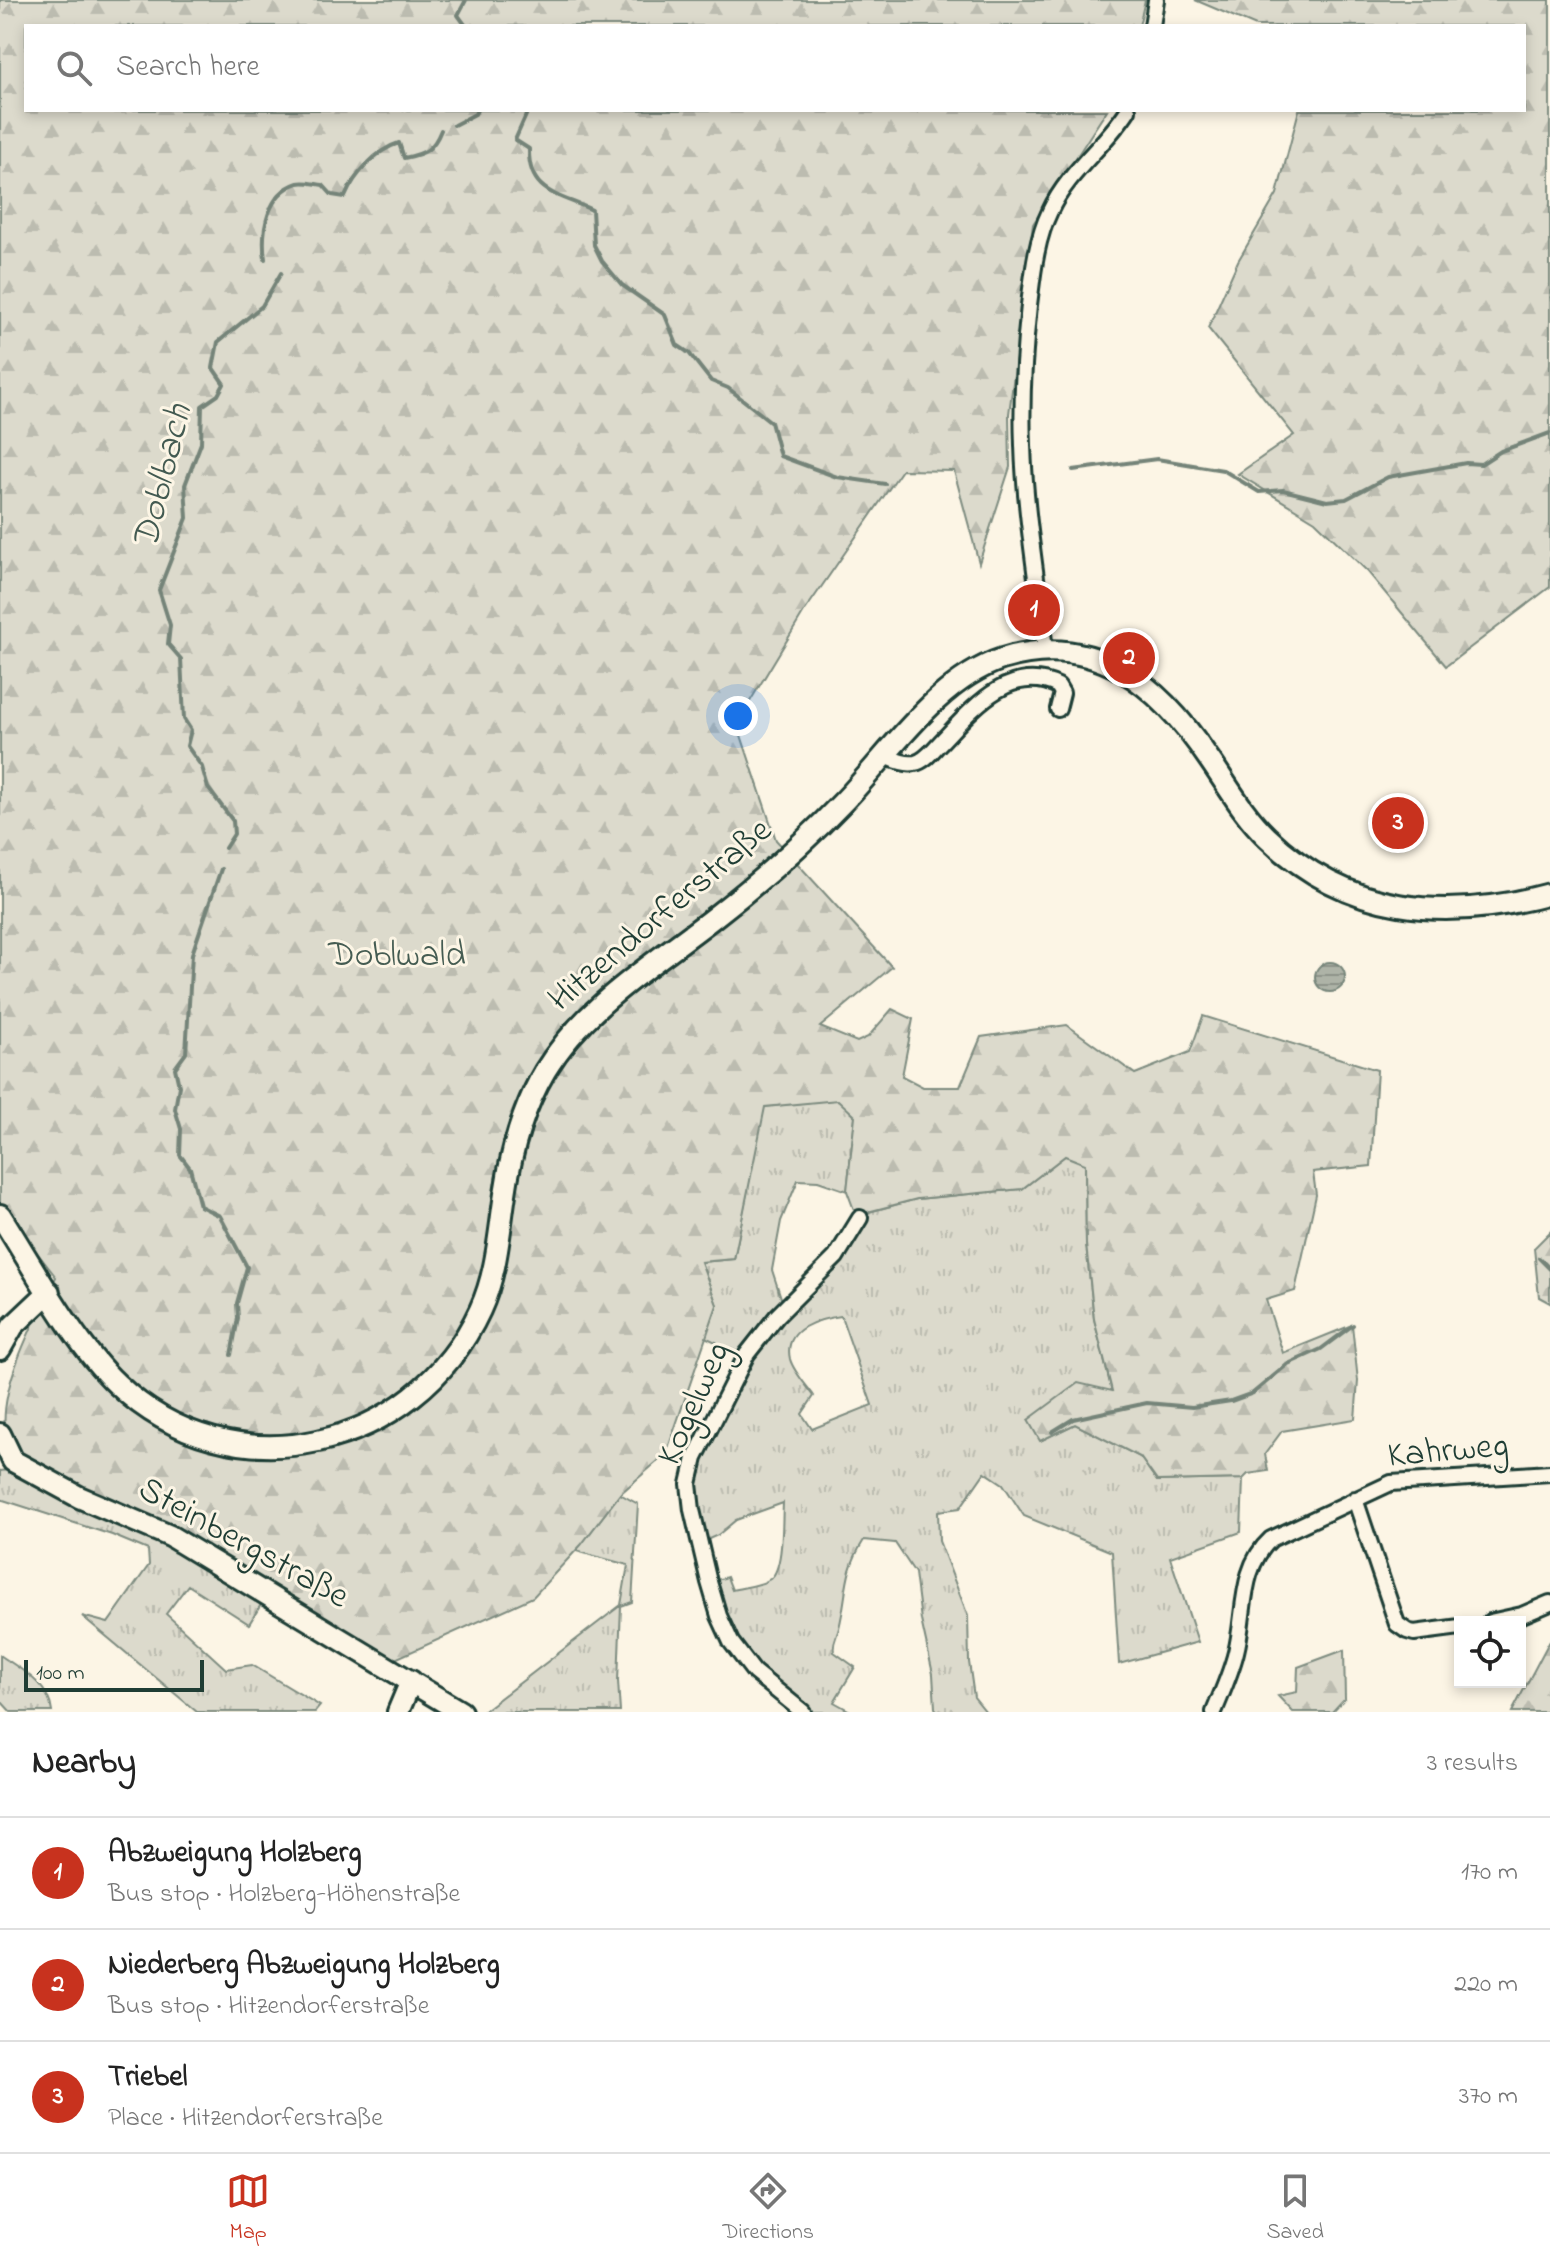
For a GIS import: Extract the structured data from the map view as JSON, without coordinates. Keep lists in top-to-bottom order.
{
  "streets": {
    "main road": ["Hitzendorferstraße", "Steinbergstraße"],
    "street": ["Kogelweg", "Kahrweg"]
  },
  "water": ["Doblbach"],
  "parks": ["Doblwald"],
  "scale_bar": "100 m",
  "page": {
    "search": "Search here",
    "pins": ["1", "2", "3"],
    "scale": "100 m",
    "heading": ["Nearby", "3 results"],
    "list": [
      {
        "mark": "1",
        "name": "Abzweigung Holzberg",
        "note": "Bus stop · Holzberg-Höhenstraße",
        "value": "170 m"
      },
      {
        "mark": "2",
        "name": "Niederberg Abzweigung Holzberg",
        "note": "Bus stop · Hitzendorferstraße",
        "value": "220 m"
      },
      {
        "mark": "3",
        "name": "Triebel",
        "note": "Place · Hitzendorferstraße",
        "value": "370 m"
      }
    ],
    "nav": ["Map", "Directions", "Saved"]
  }
}
